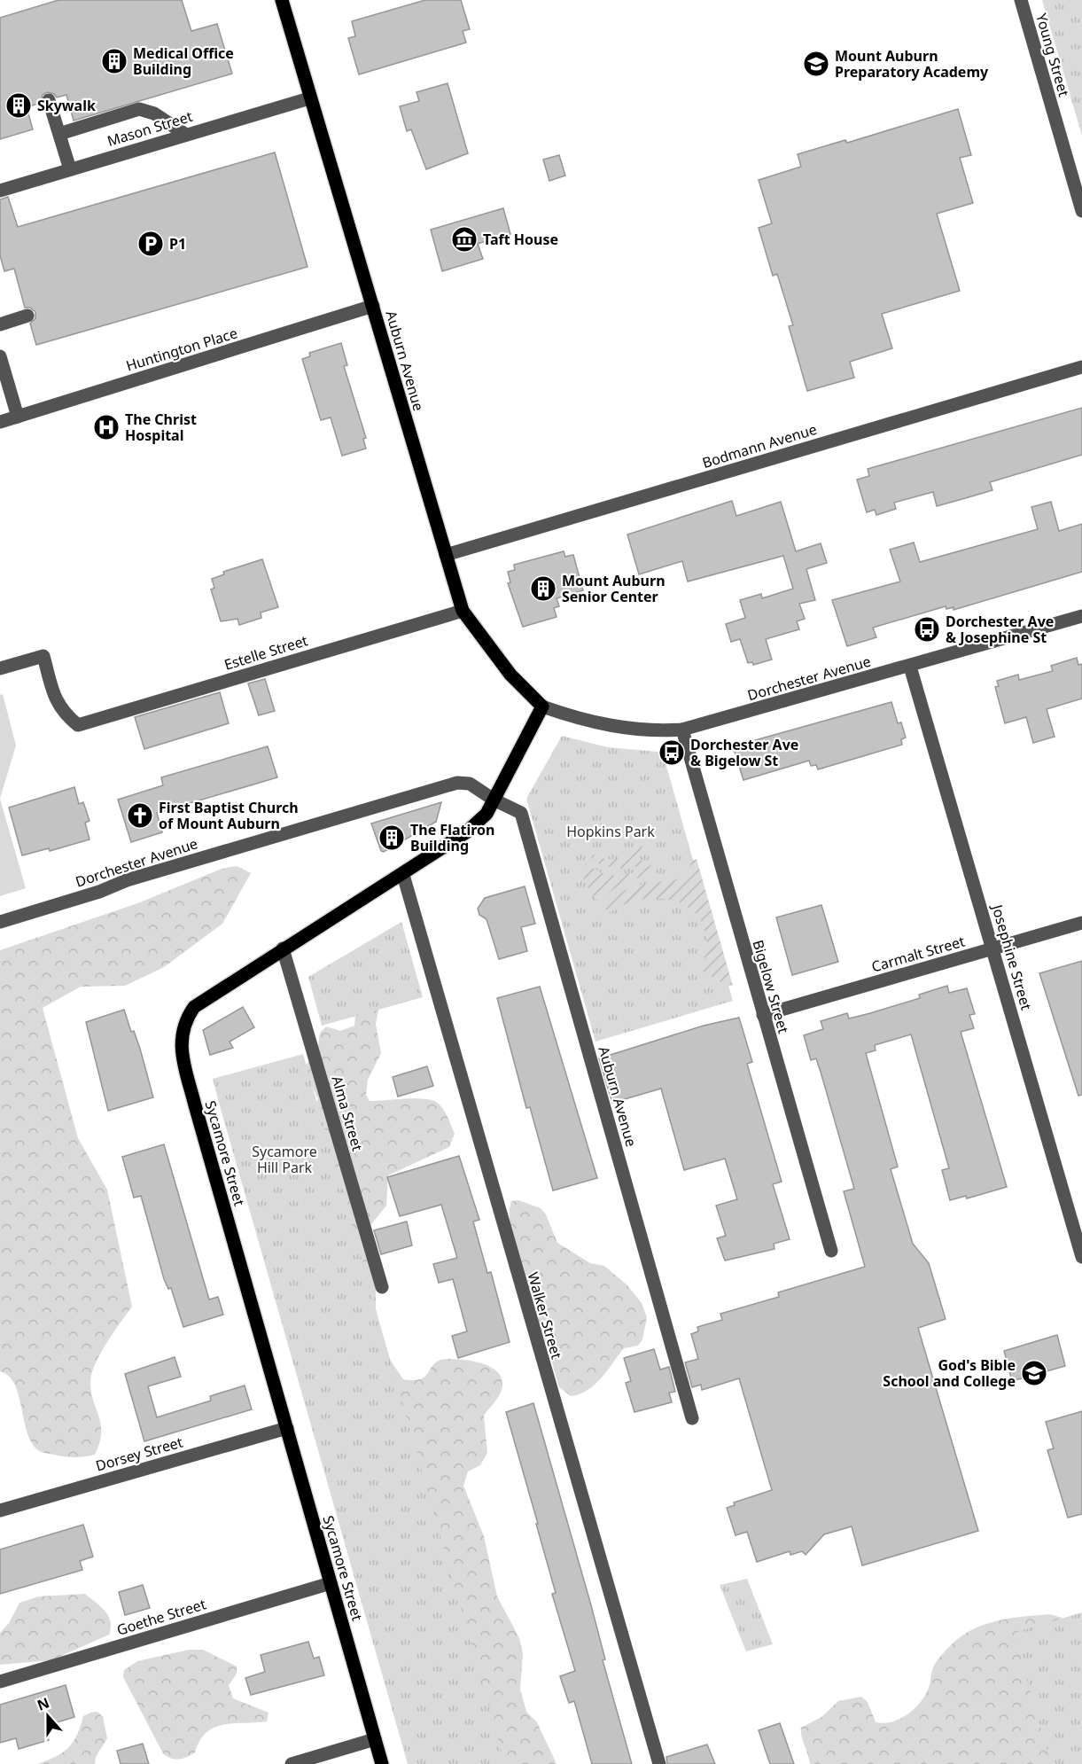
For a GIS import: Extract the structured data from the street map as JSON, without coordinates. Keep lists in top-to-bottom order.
{
  "streets": {
    "main road": ["Auburn Avenue", "Sycamore Street"],
    "street": [
      "Young Street",
      "Mason Street",
      "Huntington Place",
      "Bodmann Avenue",
      "Estelle Street",
      "Dorchester Avenue",
      "Carmalt Street",
      "Josephine Street",
      "Bigelow Street",
      "Alma Street",
      "Walker Street",
      "Dorsey Street",
      "Goethe Street"
    ]
  },
  "crossings": [
    ["Mason Street", "Auburn Avenue"],
    ["Huntington Place", "Auburn Avenue"],
    ["Auburn Avenue", "Bodmann Avenue"],
    ["Auburn Avenue", "Estelle Street"],
    ["Auburn Avenue", "Dorchester Avenue"],
    ["Auburn Avenue", "Sycamore Street"],
    ["Dorchester Avenue", "Josephine Street"],
    ["Dorchester Avenue", "Bigelow Street"],
    ["Dorchester Avenue", "Sycamore Street"],
    ["Carmalt Street", "Josephine Street"],
    ["Carmalt Street", "Bigelow Street"],
    ["Alma Street", "Sycamore Street"],
    ["Sycamore Street", "Walker Street"],
    ["Sycamore Street", "Dorsey Street"],
    ["Sycamore Street", "Goethe Street"]
  ],
  "parks": ["Hopkins Park", "Sycamore Hill Park"],
  "places": {
    "building": [
      "Medical Office Building",
      "Skywalk",
      "Mount Auburn Senior Center",
      "The Flatiron Building"
    ],
    "school or university": ["Mount Auburn Preparatory Academy", "God's Bible School and College"],
    "museum": ["Taft House"],
    "parking": ["P1"],
    "hospital": ["The Christ Hospital"],
    "bus stop": ["Dorchester Ave & Josephine St", "Dorchester Ave & Bigelow St"],
    "church": ["First Baptist Church of Mount Auburn"]
  },
  "north": "top"
}
